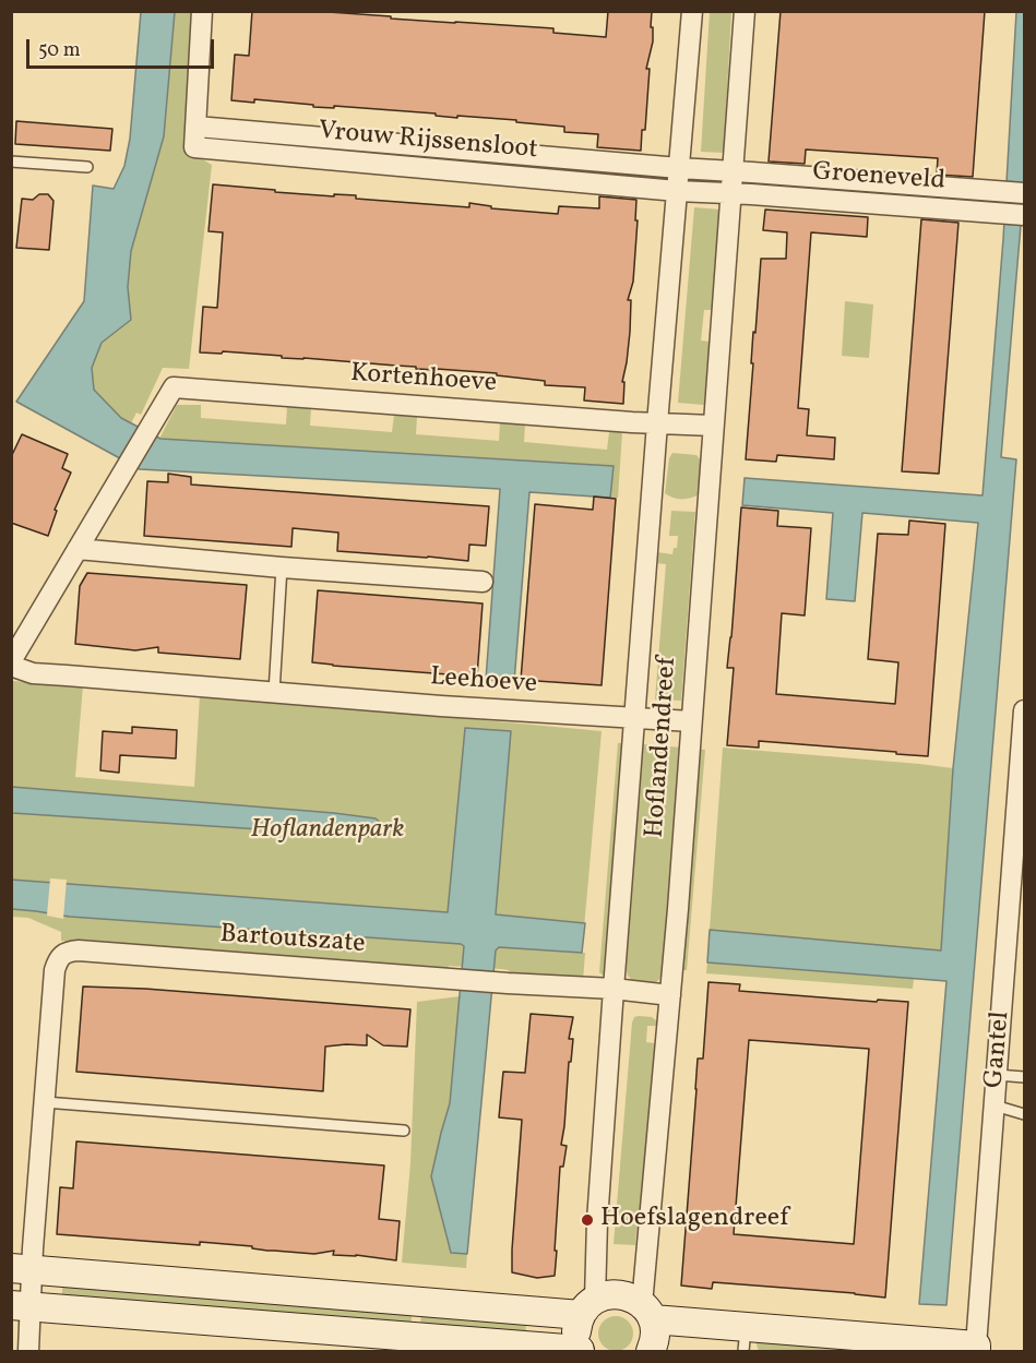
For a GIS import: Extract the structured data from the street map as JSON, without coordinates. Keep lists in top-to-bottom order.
{
  "streets": {
    "street": [
      "Vrouw Rijssensloot",
      "Groeneveld",
      "Kortenhoeve",
      "Leehoeve",
      "Hoflandendreef",
      "Bartoutszate",
      "Gantel"
    ]
  },
  "crossings": [
    ["Vrouw Rijssensloot", "Hoflandendreef"],
    ["Groeneveld", "Hoflandendreef"],
    ["Kortenhoeve", "Hoflandendreef"],
    ["Leehoeve", "Hoflandendreef"],
    ["Hoflandendreef", "Bartoutszate"]
  ],
  "parks": ["Hoflandenpark"],
  "places": ["Hoefslagendreef"],
  "scale_bar": "50 m"
}
